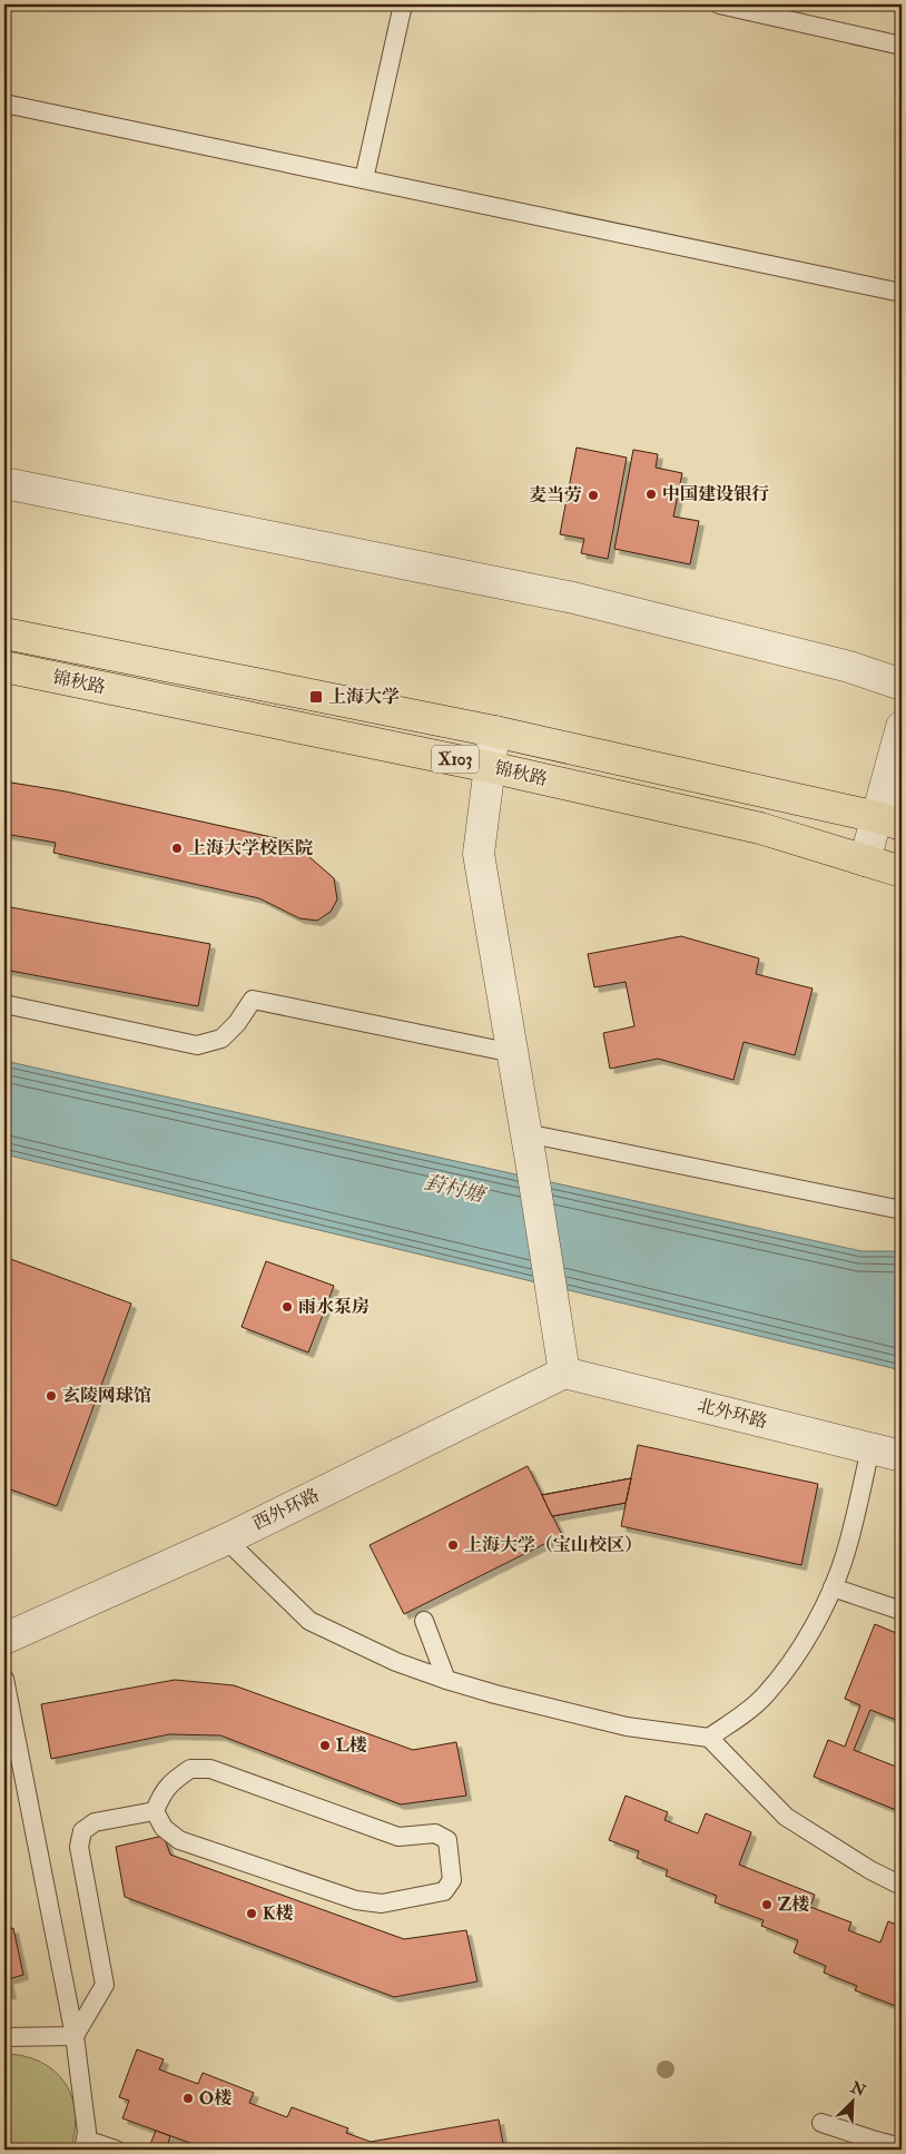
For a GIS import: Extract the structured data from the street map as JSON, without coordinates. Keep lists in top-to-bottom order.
{
  "streets": {
    "main road": ["锦秋路", "X103"],
    "street": ["北外环路", "西外环路"]
  },
  "crossings": [
    ["北外环路", "西外环路"]
  ],
  "water": ["葑村塘"],
  "places": {
    "other": [
      "中国建设银行",
      "麦当劳",
      "上海大学校医院",
      "雨水泵房",
      "玄陵网球馆",
      "上海大学（宝山校区）",
      "L楼",
      "Z楼",
      "K楼",
      "O楼"
    ],
    "transit": ["上海大学"]
  },
  "north": "top right"
}
